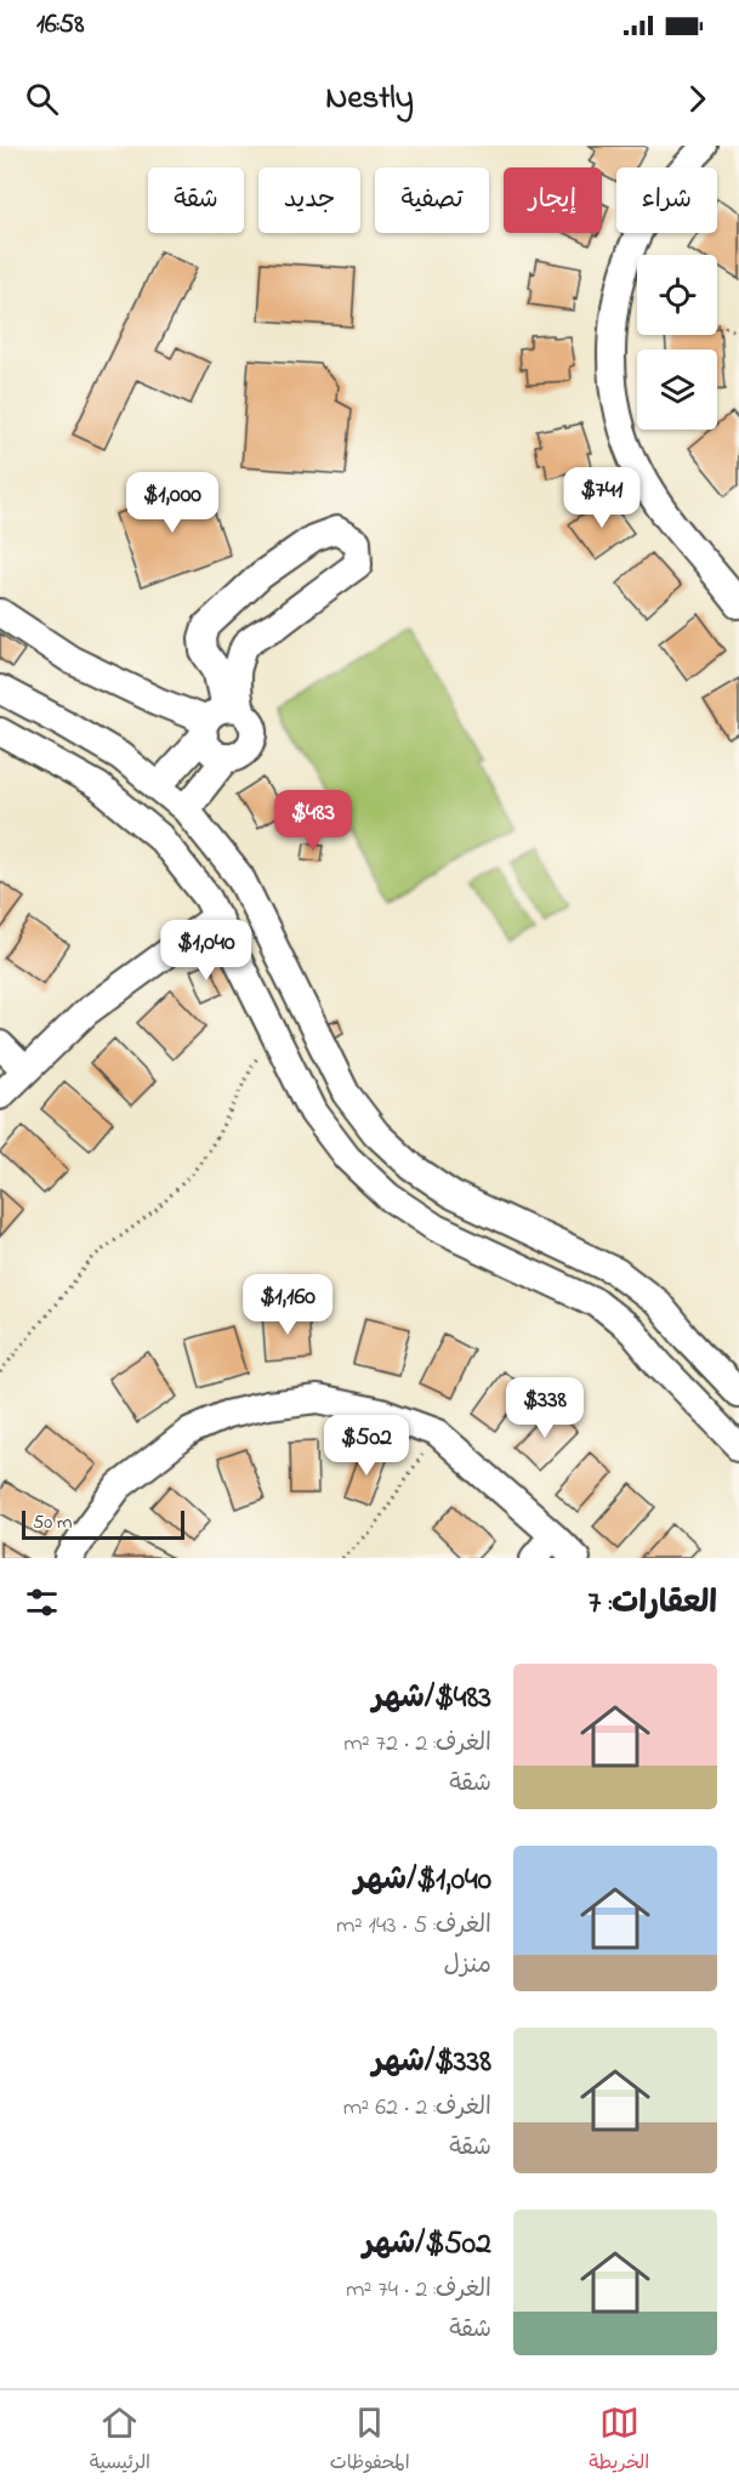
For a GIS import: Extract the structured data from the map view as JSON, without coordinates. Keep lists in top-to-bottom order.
{
  "scale_bar": "50 m",
  "page": {
    "status": "16:58",
    "header": "Nestly",
    "chip": [
      "شراء",
      "إيجار",
      "تصفية",
      "جديد",
      "شقة"
    ],
    "price": [
      "$741",
      "$1,000",
      "$483",
      "$1,040",
      "$1,160",
      "$338",
      "$502"
    ],
    "scale": "50 m",
    "heading": "العقارات: 7",
    "list": [
      {
        "name": "$483/شهر",
        "note": "الغرف: 2 · 72 m² · شقة"
      },
      {
        "name": "$1,040/شهر",
        "note": "الغرف: 5 · 143 m² · منزل"
      },
      {
        "name": "$338/شهر",
        "note": "الغرف: 2 · 62 m² · شقة"
      },
      {
        "name": "$502/شهر",
        "note": "الغرف: 2 · 74 m² · شقة"
      }
    ],
    "tabs": ["الخريطة", "المحفوظات", "الرئيسية"]
  }
}
